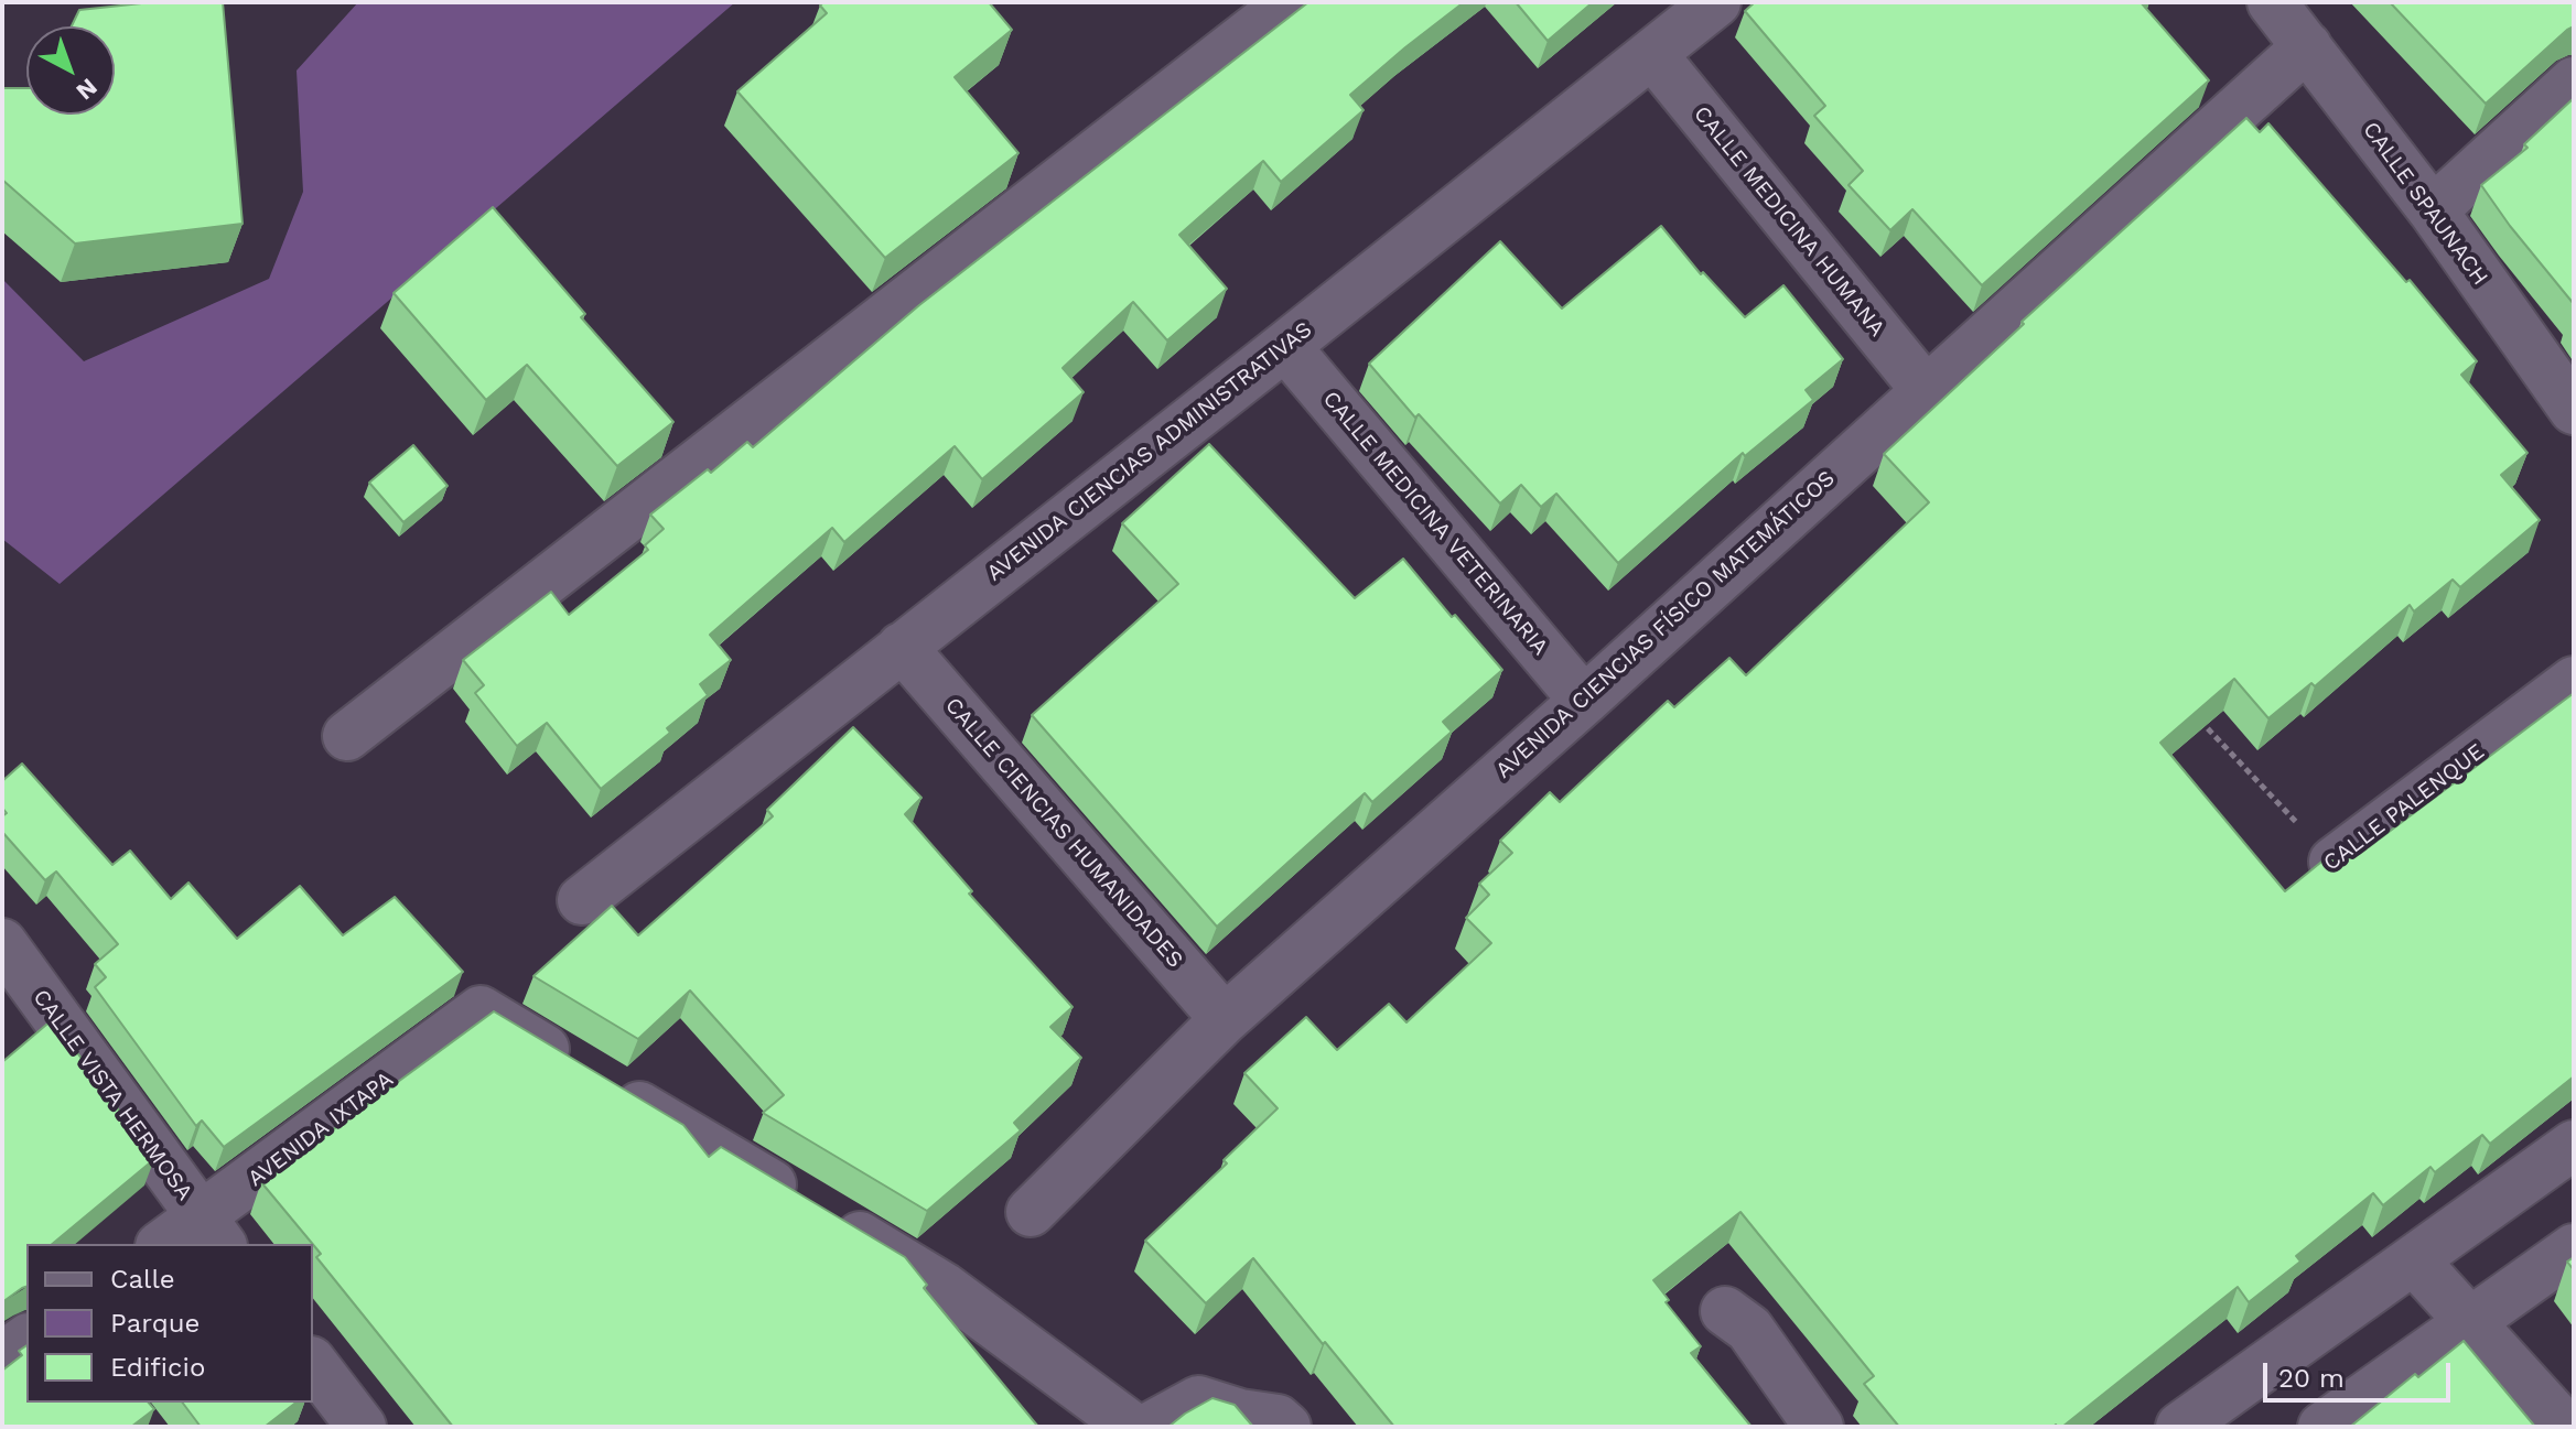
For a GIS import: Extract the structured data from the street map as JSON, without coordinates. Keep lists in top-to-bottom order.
{
  "streets": {
    "street": [
      "CALLE SPAUNACH",
      "CALLE MEDICINA HUMANA",
      "AVENIDA CIENCIAS ADMINISTRATIVAS",
      "CALLE MEDICINA VETERINARIA",
      "AVENIDA CIENCIAS FÍSICO MATEMÁTICOS",
      "CALLE PALENQUE",
      "CALLE CIENCIAS HUMANIDADES",
      "CALLE VISTA HERMOSA",
      "AVENIDA IXTAPA"
    ]
  },
  "crossings": [
    ["CALLE SPAUNACH", "AVENIDA CIENCIAS FÍSICO MATEMÁTICOS"],
    ["CALLE MEDICINA HUMANA", "AVENIDA CIENCIAS ADMINISTRATIVAS"],
    ["CALLE MEDICINA HUMANA", "AVENIDA CIENCIAS FÍSICO MATEMÁTICOS"],
    ["AVENIDA CIENCIAS ADMINISTRATIVAS", "CALLE MEDICINA VETERINARIA"],
    ["AVENIDA CIENCIAS ADMINISTRATIVAS", "CALLE CIENCIAS HUMANIDADES"],
    ["CALLE MEDICINA VETERINARIA", "AVENIDA CIENCIAS FÍSICO MATEMÁTICOS"],
    ["AVENIDA CIENCIAS FÍSICO MATEMÁTICOS", "CALLE CIENCIAS HUMANIDADES"],
    ["CALLE VISTA HERMOSA", "AVENIDA IXTAPA"]
  ],
  "legend": ["Calle", "Parque", "Edificio"],
  "scale_bar": "20 m",
  "north": "bottom right"
}
